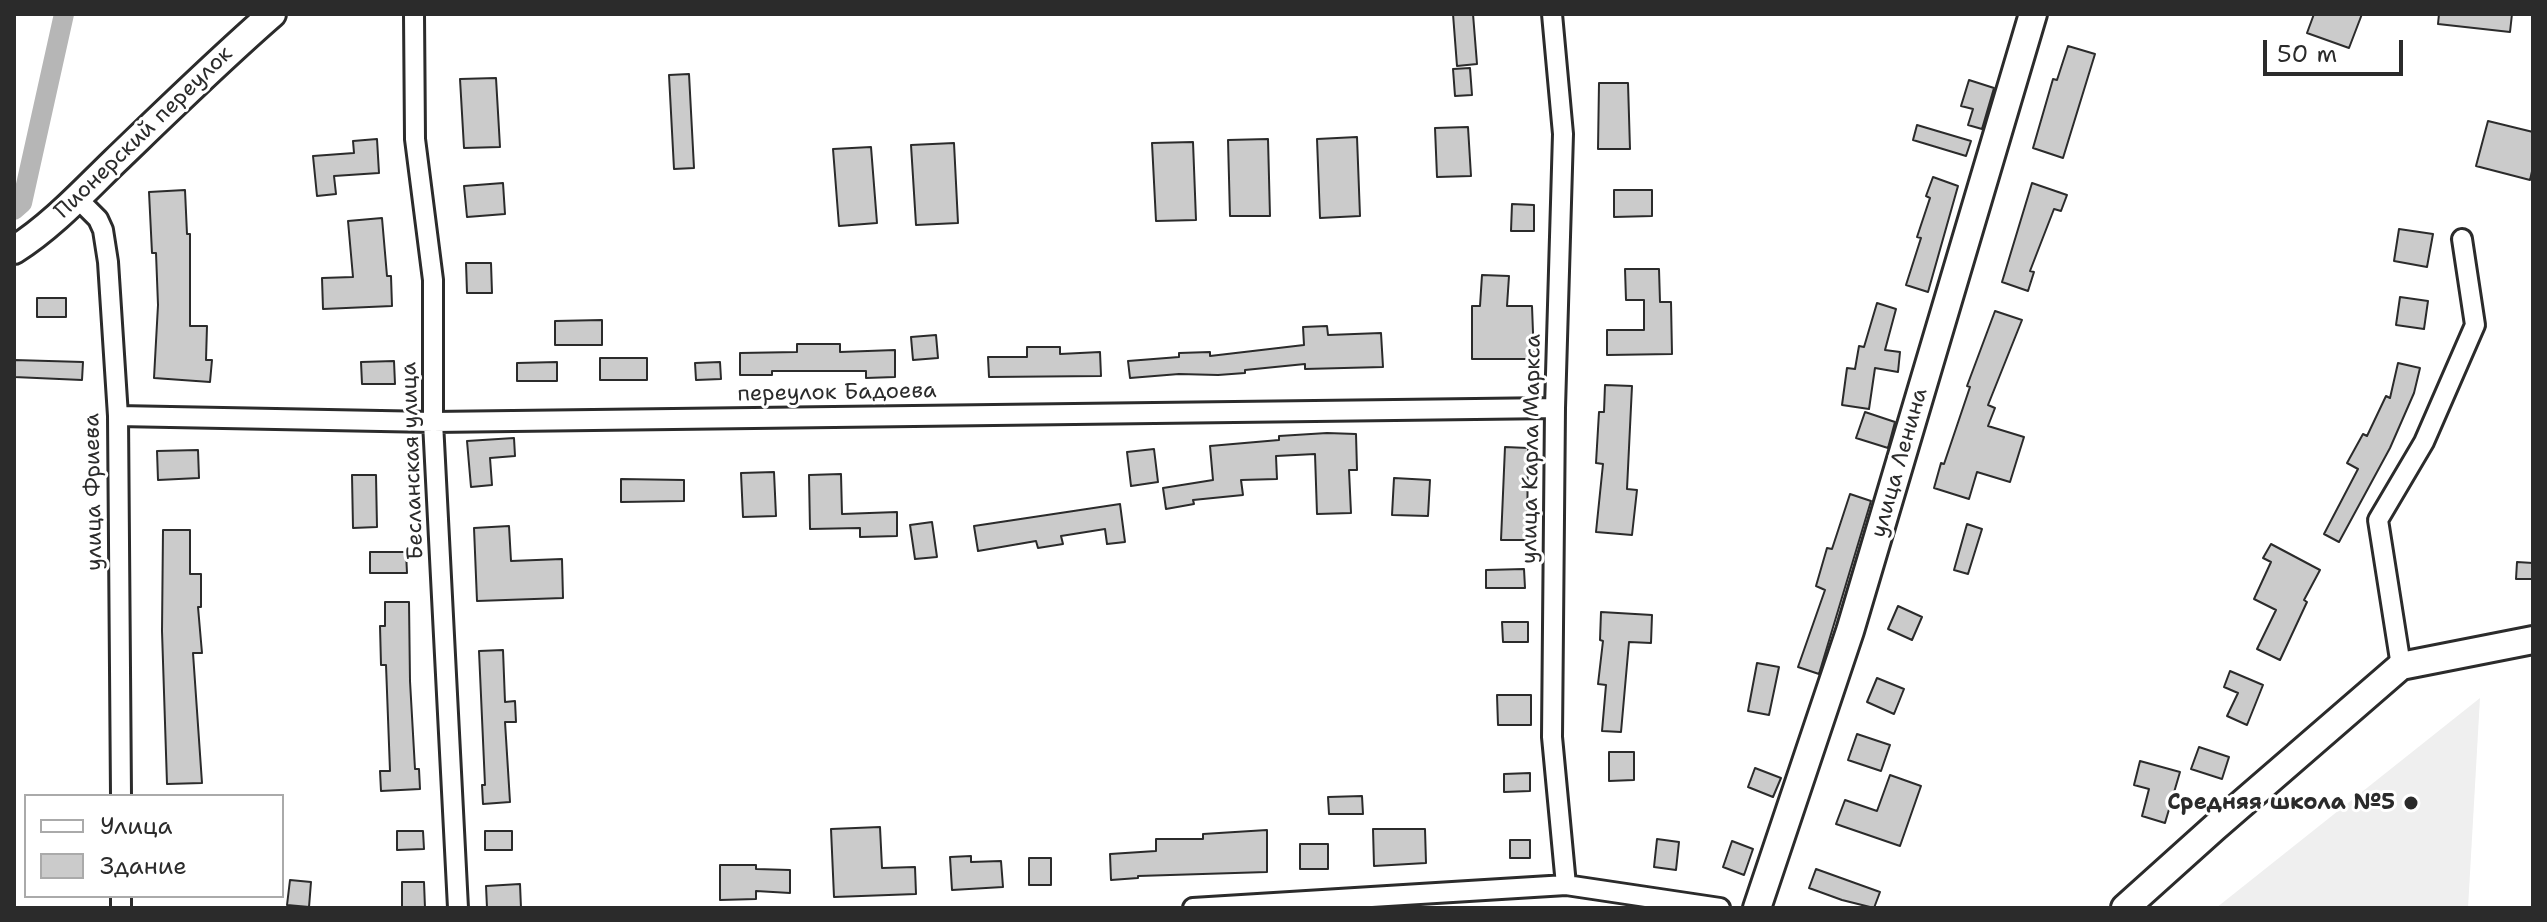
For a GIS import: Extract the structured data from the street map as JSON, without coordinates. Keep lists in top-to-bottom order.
{
  "streets": {
    "street": [
      "Пионерский переулок",
      "переулок Бадоева",
      "улица Карла Маркса",
      "Бесланская улица",
      "улица Ленина",
      "улица Фриева"
    ]
  },
  "crossings": [
    ["Пионерский переулок", "улица Фриева"],
    ["переулок Бадоева", "улица Карла Маркса"],
    ["переулок Бадоева", "Бесланская улица"],
    ["переулок Бадоева", "улица Фриева"]
  ],
  "places": ["Средняя школа №5"],
  "legend": ["Улица", "Здание"],
  "scale_bar": "50 m"
}
